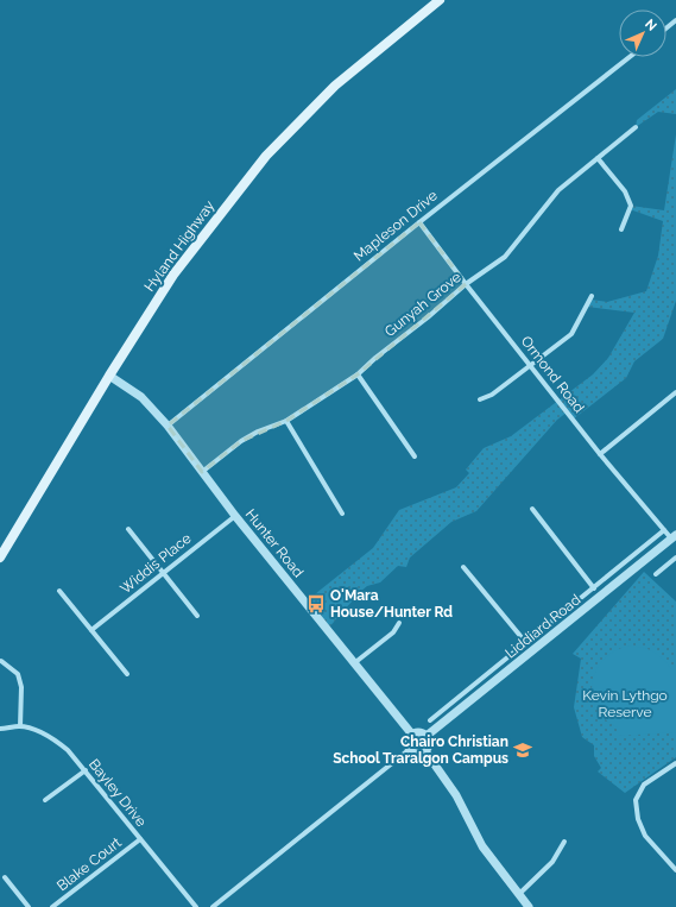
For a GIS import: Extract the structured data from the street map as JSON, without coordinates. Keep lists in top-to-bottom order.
{
  "streets": {
    "main road": ["Hyland Highway"],
    "street": [
      "Mapleson Drive",
      "Gunyah Grove",
      "Ormond Road",
      "Hunter Road",
      "Widdis Place",
      "Liddiard Road",
      "Bayley Drive",
      "Blake Court"
    ]
  },
  "crossings": [
    ["Mapleson Drive", "Ormond Road"],
    ["Mapleson Drive", "Hunter Road"],
    ["Hyland Highway", "Hunter Road"],
    ["Gunyah Grove", "Ormond Road"],
    ["Gunyah Grove", "Hunter Road"],
    ["Ormond Road", "Liddiard Road"],
    ["Hunter Road", "Widdis Place"],
    ["Hunter Road", "Liddiard Road"],
    ["Bayley Drive", "Blake Court"]
  ],
  "parks": ["Kevin Lythgo Reserve"],
  "places": {
    "bus stop": ["O'Mara House/Hunter Rd"],
    "school or university": ["Chairo Christian School Traralgon Campus"]
  },
  "north": "top right"
}
